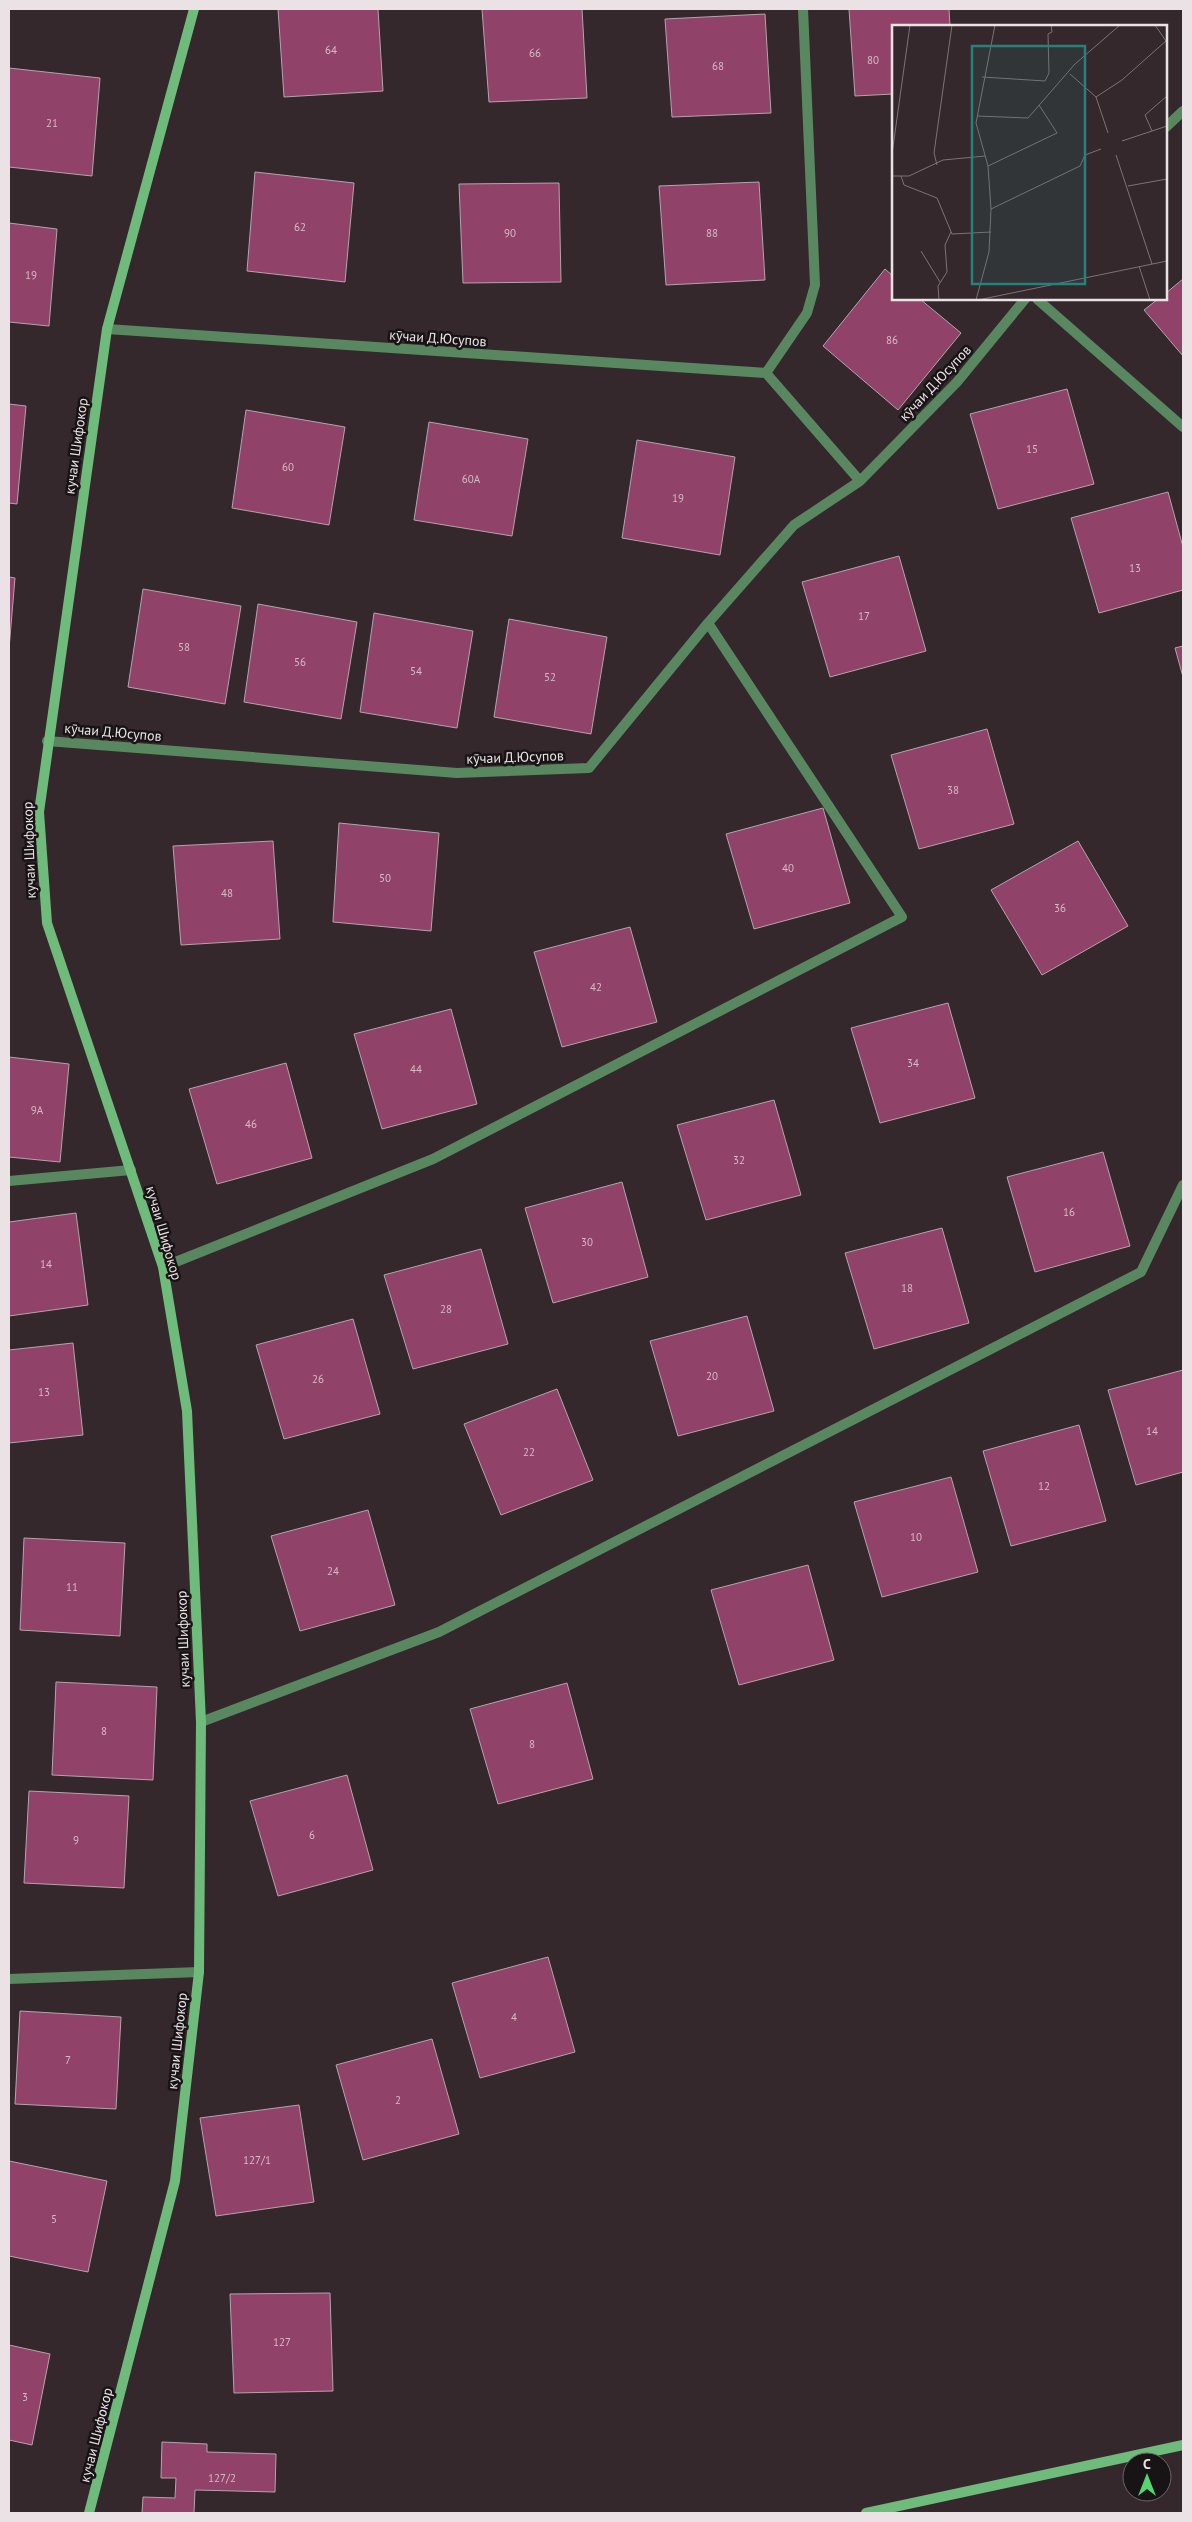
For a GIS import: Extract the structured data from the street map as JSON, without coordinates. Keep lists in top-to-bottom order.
{
  "streets": {
    "street": ["кӯчаи Д.Юсупов", "кучаи Шифокор"]
  },
  "crossings": [
    ["кӯчаи Д.Юсупов", "кучаи Шифокор"]
  ],
  "house_numbers": [
    "64",
    "66",
    "80",
    "68",
    "21",
    "62",
    "90",
    "88",
    "19",
    "86",
    "15",
    "60",
    "60А",
    "19",
    "13",
    "17",
    "58",
    "56",
    "54",
    "52",
    "38",
    "40",
    "50",
    "48",
    "36",
    "42",
    "34",
    "44",
    "9А",
    "46",
    "32",
    "16",
    "30",
    "14",
    "18",
    "28",
    "20",
    "26",
    "13",
    "14",
    "22",
    "12",
    "10",
    "24",
    "11",
    "8",
    "8",
    "6",
    "9",
    "4",
    "7",
    "2",
    "127/1",
    "5",
    "127",
    "3",
    "127/2"
  ],
  "north": "top"
}
